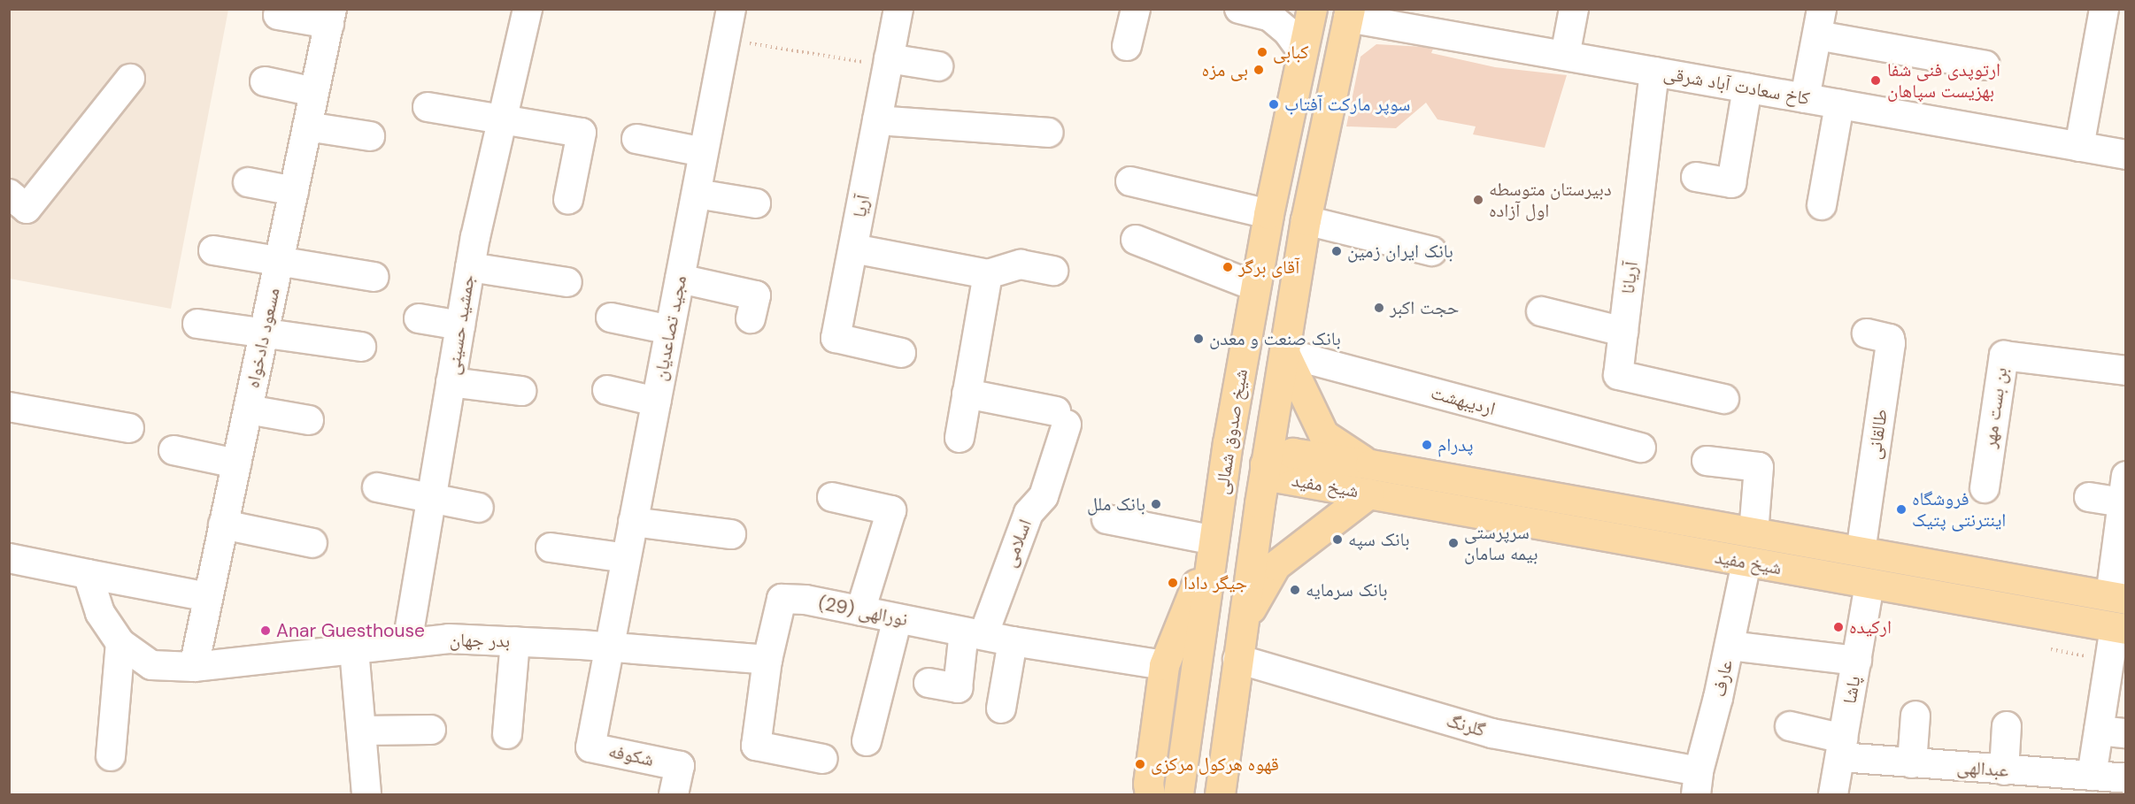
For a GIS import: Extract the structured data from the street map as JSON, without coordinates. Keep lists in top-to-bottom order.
{
  "streets": {
    "main road": ["شیخ صدوق شمالی", "شیخ مفید"],
    "street": [
      "کاخ سعادت آباد شرقی",
      "آریا",
      "آریانا",
      "جمشید حسینی",
      "مجید تصاعدیان",
      "مسعود دادخواه",
      "اردیبهشت",
      "بن بست مهر",
      "طالقانی",
      "اسلامی",
      "نورالهی (29)",
      "بدر جهان",
      "عارف",
      "پاشا",
      "گلرنگ",
      "شکوفه",
      "عبدالهی"
    ]
  },
  "crossings": [
    ["کاخ سعادت آباد شرقی", "آریانا"],
    ["کاخ سعادت آباد شرقی", "شیخ صدوق شمالی"],
    ["جمشید حسینی", "بدر جهان"],
    ["مجید تصاعدیان", "بدر جهان"],
    ["مجید تصاعدیان", "شکوفه"],
    ["مسعود دادخواه", "بدر جهان"],
    ["اردیبهشت", "شیخ صدوق شمالی"],
    ["شیخ صدوق شمالی", "شیخ مفید"],
    ["شیخ صدوق شمالی", "گلرنگ"],
    ["طالقانی", "شیخ مفید"],
    ["شیخ مفید", "عارف"],
    ["شیخ مفید", "پاشا"],
    ["اسلامی", "نورالهی (29)"],
    ["بدر جهان", "شکوفه"],
    ["عارف", "گلرنگ"],
    ["پاشا", "عبدالهی"]
  ],
  "places": [
    "کبابی",
    "بی مزه",
    "ارتوپدی فنی شفا بهزیست سپاهان",
    "سوپر مارکت آفتاب",
    "دبیرستان متوسطه اول آزاده",
    "بانک ایران زمین",
    "آقاى برگر",
    "حجت اکبر",
    "بانک صنعت و معدن",
    "پدرام",
    "بانک ملل",
    "فروشگاه اینترنتی پتیک",
    "بانک سپه",
    "سرپرستی بیمه سامان",
    "جیگر دادا",
    "بانک سرمایه",
    "ارکیده",
    "Anar Guesthouse",
    "قهوه هرکول مرکزی"
  ]
}
